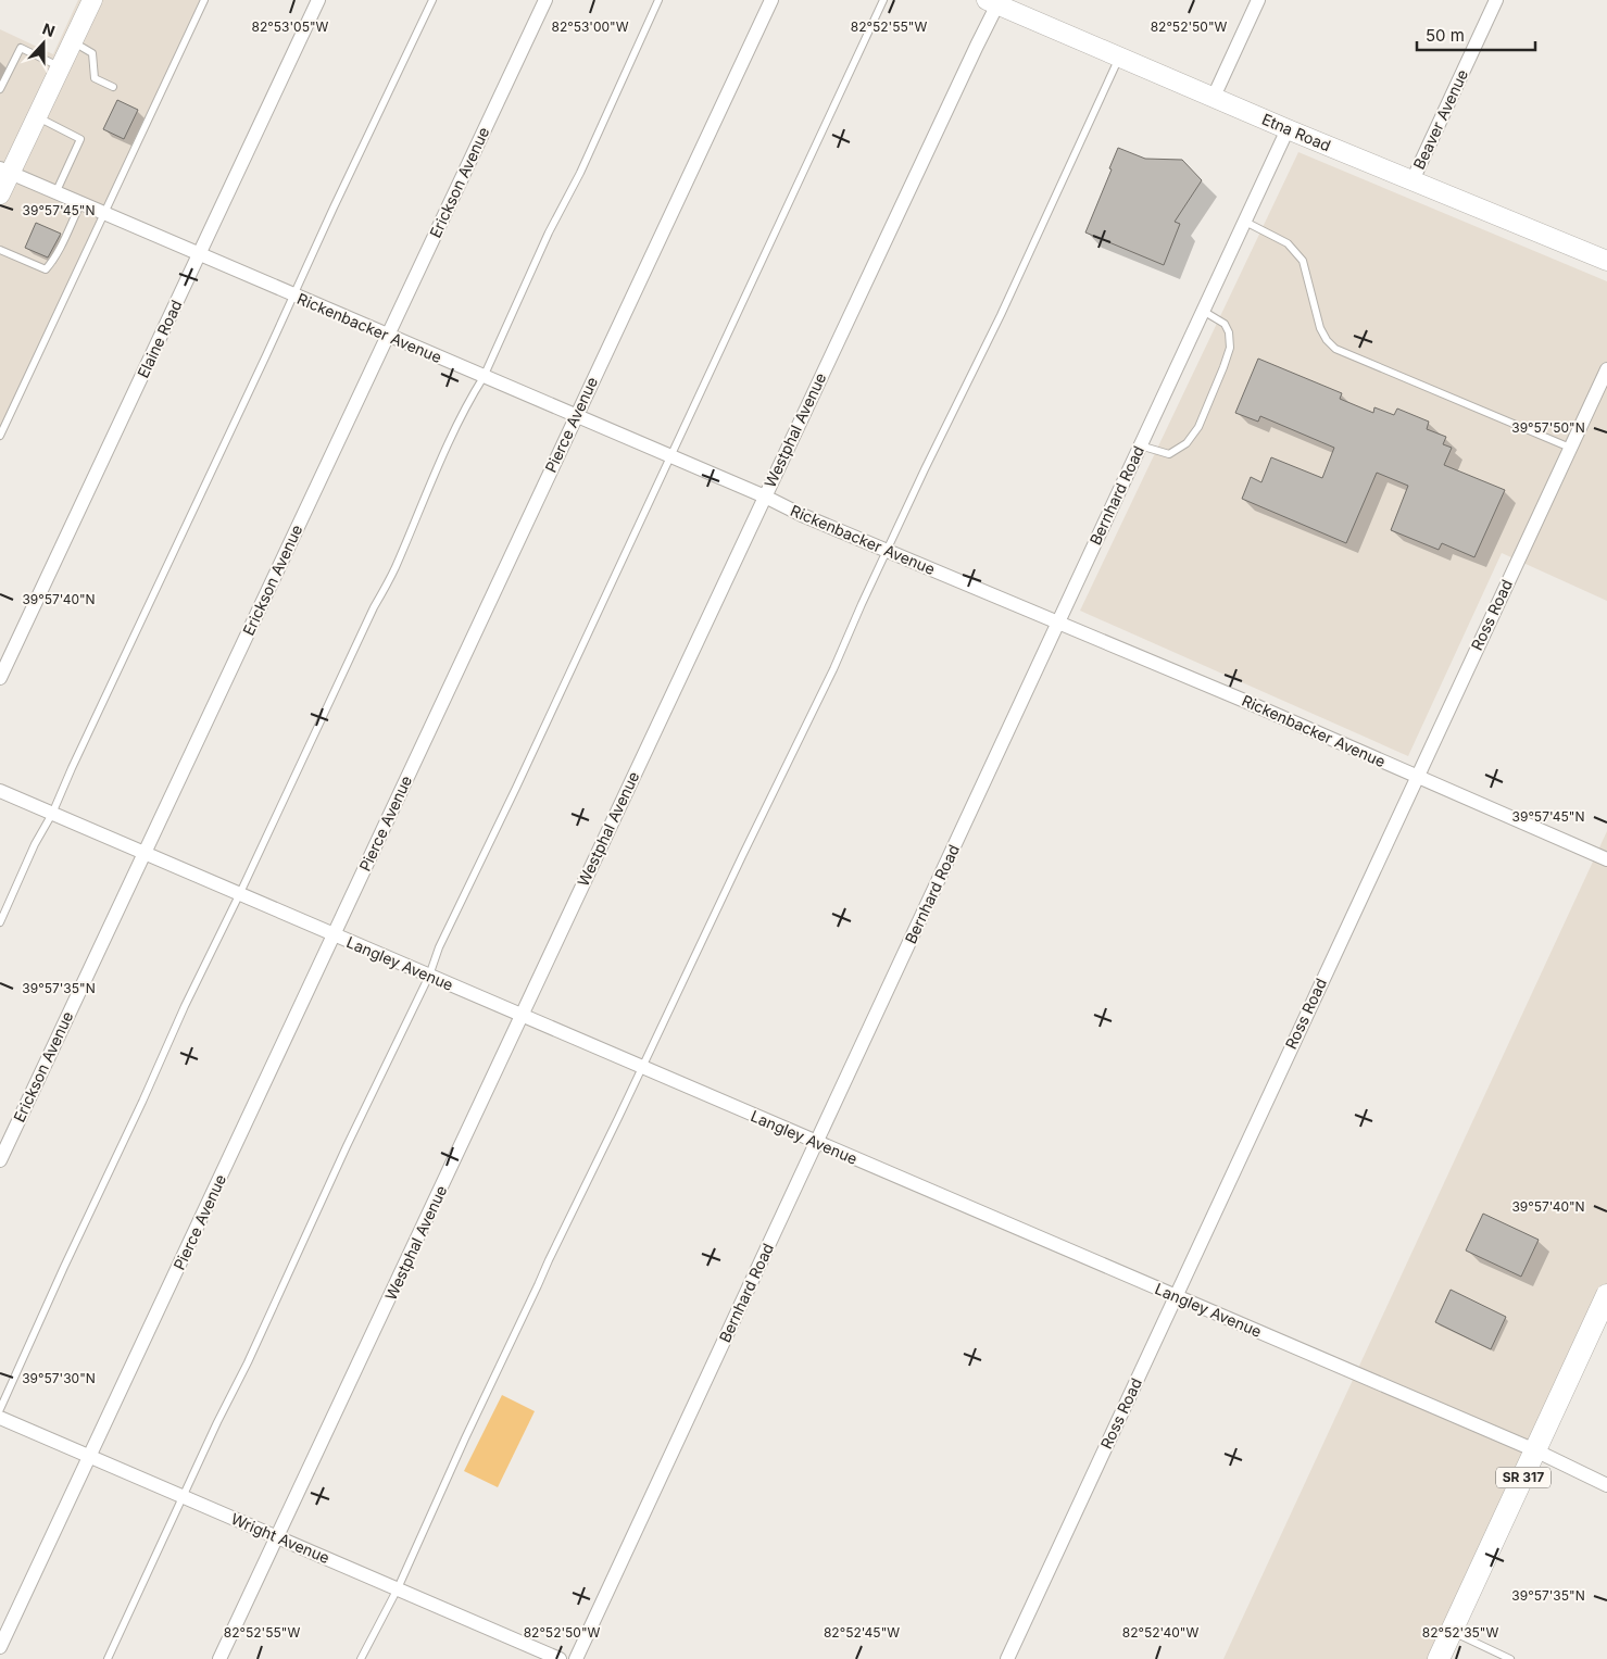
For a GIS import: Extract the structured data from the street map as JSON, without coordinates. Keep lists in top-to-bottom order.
{
  "streets": {
    "main road": ["SR 317"],
    "street": [
      "Beaver Avenue",
      "Etna Road",
      "Erickson Avenue",
      "Rickenbacker Avenue",
      "Elaine Road",
      "Pierce Avenue",
      "Westphal Avenue",
      "Bernhard Road",
      "Ross Road",
      "Langley Avenue",
      "Wright Avenue"
    ]
  },
  "crossings": [
    ["Beaver Avenue", "Etna Road"],
    ["Etna Road", "Westphal Avenue"],
    ["Etna Road", "Bernhard Road"],
    ["Erickson Avenue", "Rickenbacker Avenue"],
    ["Erickson Avenue", "Langley Avenue"],
    ["Rickenbacker Avenue", "Elaine Road"],
    ["Rickenbacker Avenue", "Pierce Avenue"],
    ["Rickenbacker Avenue", "Westphal Avenue"],
    ["Rickenbacker Avenue", "Bernhard Road"],
    ["Rickenbacker Avenue", "Ross Road"],
    ["Pierce Avenue", "Langley Avenue"],
    ["Pierce Avenue", "Wright Avenue"],
    ["Westphal Avenue", "Langley Avenue"],
    ["Westphal Avenue", "Wright Avenue"],
    ["Bernhard Road", "Langley Avenue"],
    ["Ross Road", "Langley Avenue"],
    ["Langley Avenue", "SR 317"]
  ],
  "scale_bar": "50 m",
  "north": "top",
  "coordinates": [
    "82°53'00\"W",
    "82°53'05\"W",
    "82°52'55\"W",
    "82°52'50\"W",
    "39°57'45\"N",
    "39°57'50\"N",
    "39°57'40\"N",
    "39°57'35\"N",
    "39°57'30\"N",
    "82°52'45\"W",
    "82°52'40\"W",
    "82°52'35\"W"
  ]
}
